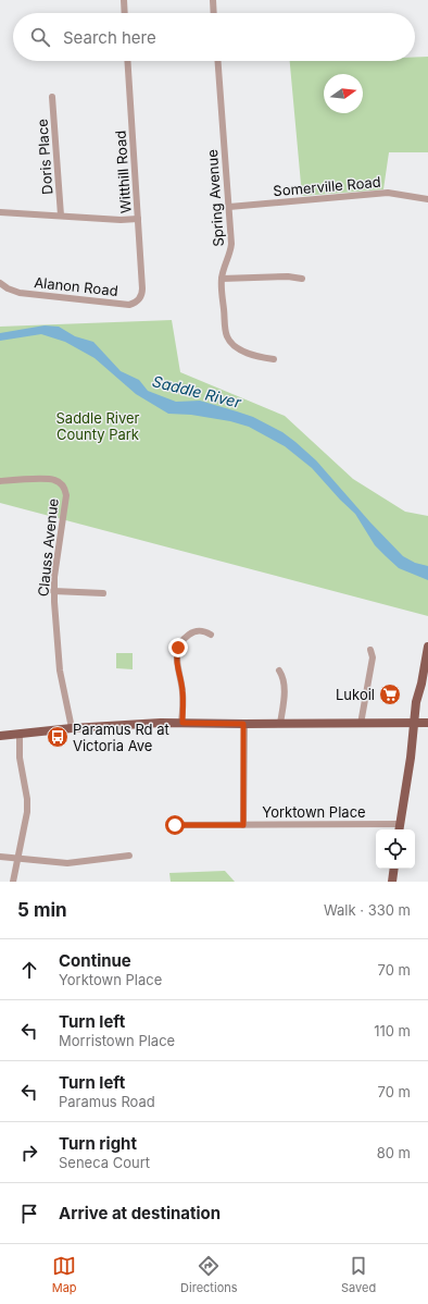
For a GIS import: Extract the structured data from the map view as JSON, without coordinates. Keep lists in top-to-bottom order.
{
  "streets": {
    "street": [
      "Doris Place",
      "Witthill Road",
      "Somerville Road",
      "Spring Avenue",
      "Alanon Road",
      "Clauss Avenue",
      "Yorktown Place"
    ]
  },
  "crossings": [
    ["Witthill Road", "Alanon Road"],
    ["Somerville Road", "Spring Avenue"]
  ],
  "water": ["Saddle River"],
  "parks": ["Saddle River County Park"],
  "places": {
    "supermarket": ["Lukoil"],
    "bus stop": ["Paramus Rd at Victoria Ave"]
  },
  "north": "right",
  "page": {
    "search": "Search here",
    "heading": ["5 min", "Walk · 330 m"],
    "list": [
      ["Continue", "Yorktown Place", "70 m"],
      ["Turn left", "Morristown Place", "110 m"],
      ["Turn left", "Paramus Road", "70 m"],
      ["Turn right", "Seneca Court", "80 m"],
      "Arrive at destination"
    ],
    "nav": ["Map", "Directions", "Saved"]
  }
}
